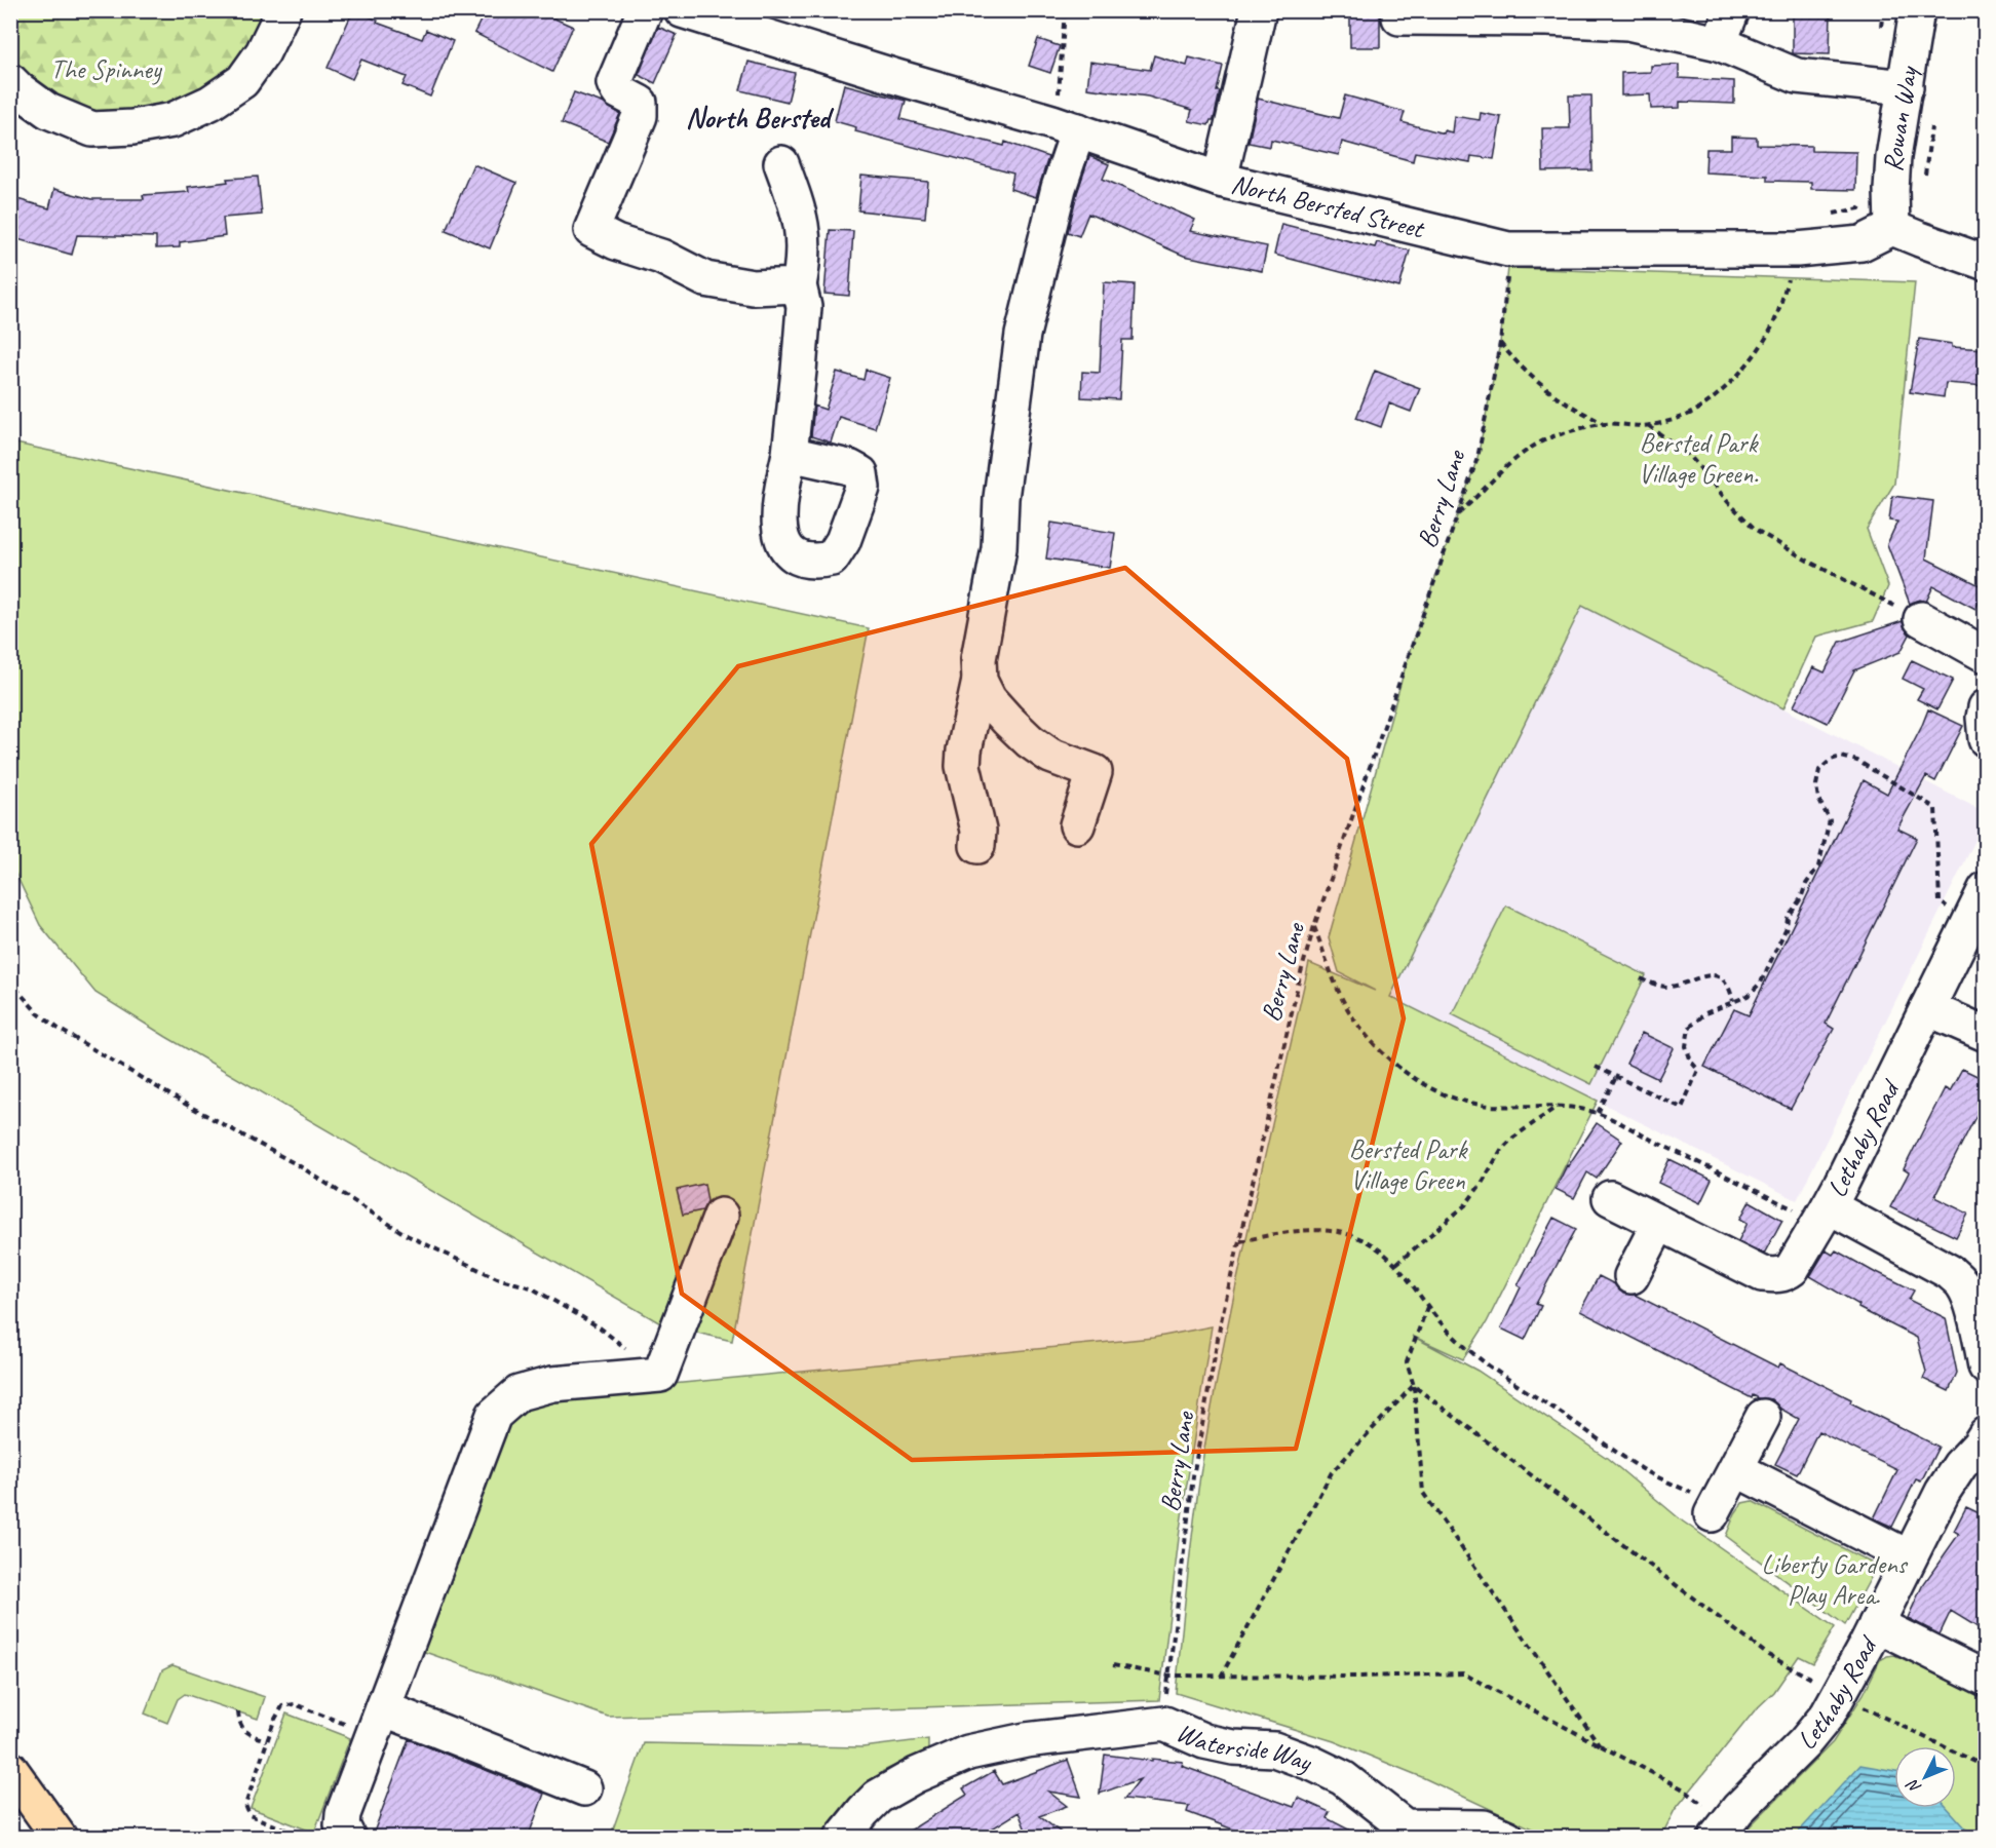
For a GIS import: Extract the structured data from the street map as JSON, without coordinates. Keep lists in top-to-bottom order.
{
  "streets": {
    "street": [
      "Rowan Way",
      "North Bersted Street",
      "Lethaby Road",
      "Waterside Way"
    ],
    "path": ["Berry Lane"]
  },
  "crossings": [
    ["Rowan Way", "North Bersted Street"],
    ["North Bersted Street", "Berry Lane"],
    ["Berry Lane", "Waterside Way"]
  ],
  "districts": ["North Bersted"],
  "parks": [
    "The Spinney",
    "Bersted Park Village Green.",
    "Bersted Park Village Green",
    "Liberty Gardens Play Area."
  ],
  "north": "bottom left"
}
